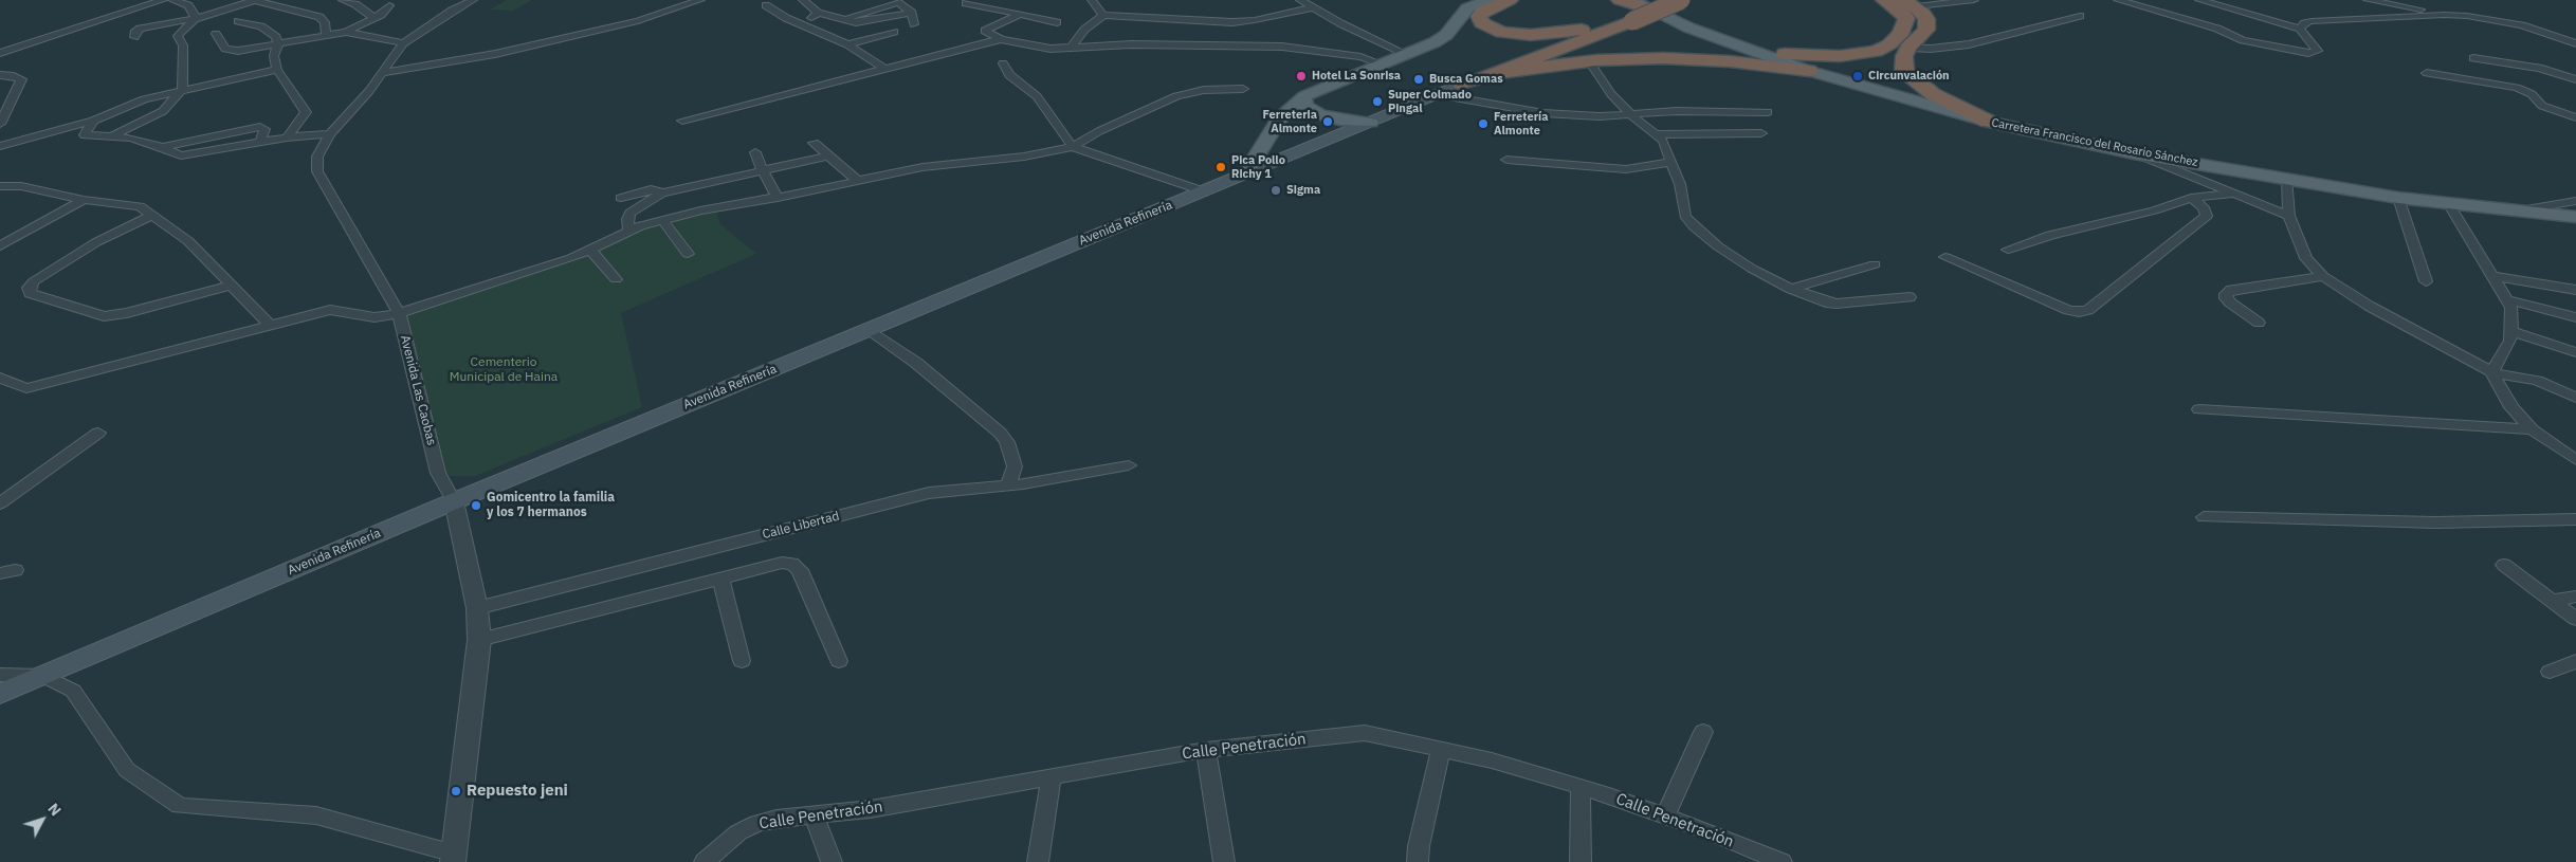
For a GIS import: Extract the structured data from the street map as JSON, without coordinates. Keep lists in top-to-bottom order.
{
  "streets": {
    "main road": ["Carretera Francisco del Rosario Sánchez", "Avenida Refinería"],
    "street": ["Avenida Las Caobas", "Calle Libertad", "Calle Penetración"]
  },
  "crossings": [
    ["Avenida Refinería", "Avenida Las Caobas"],
    ["Avenida Las Caobas", "Calle Libertad"]
  ],
  "parks": ["Cementerio Municipal de Haina"],
  "places": [
    "Hotel La Sonrisa",
    "Circunvalación",
    "Busca Gomas",
    "Super Colmado Pingal",
    "Ferreteria Almonte",
    "Ferretería Almonte",
    "Pica Pollo Richy 1",
    "Sigma",
    "Gomicentro la familia y los 7 hermanos",
    "Repuesto jeni"
  ],
  "north": "top right"
}
